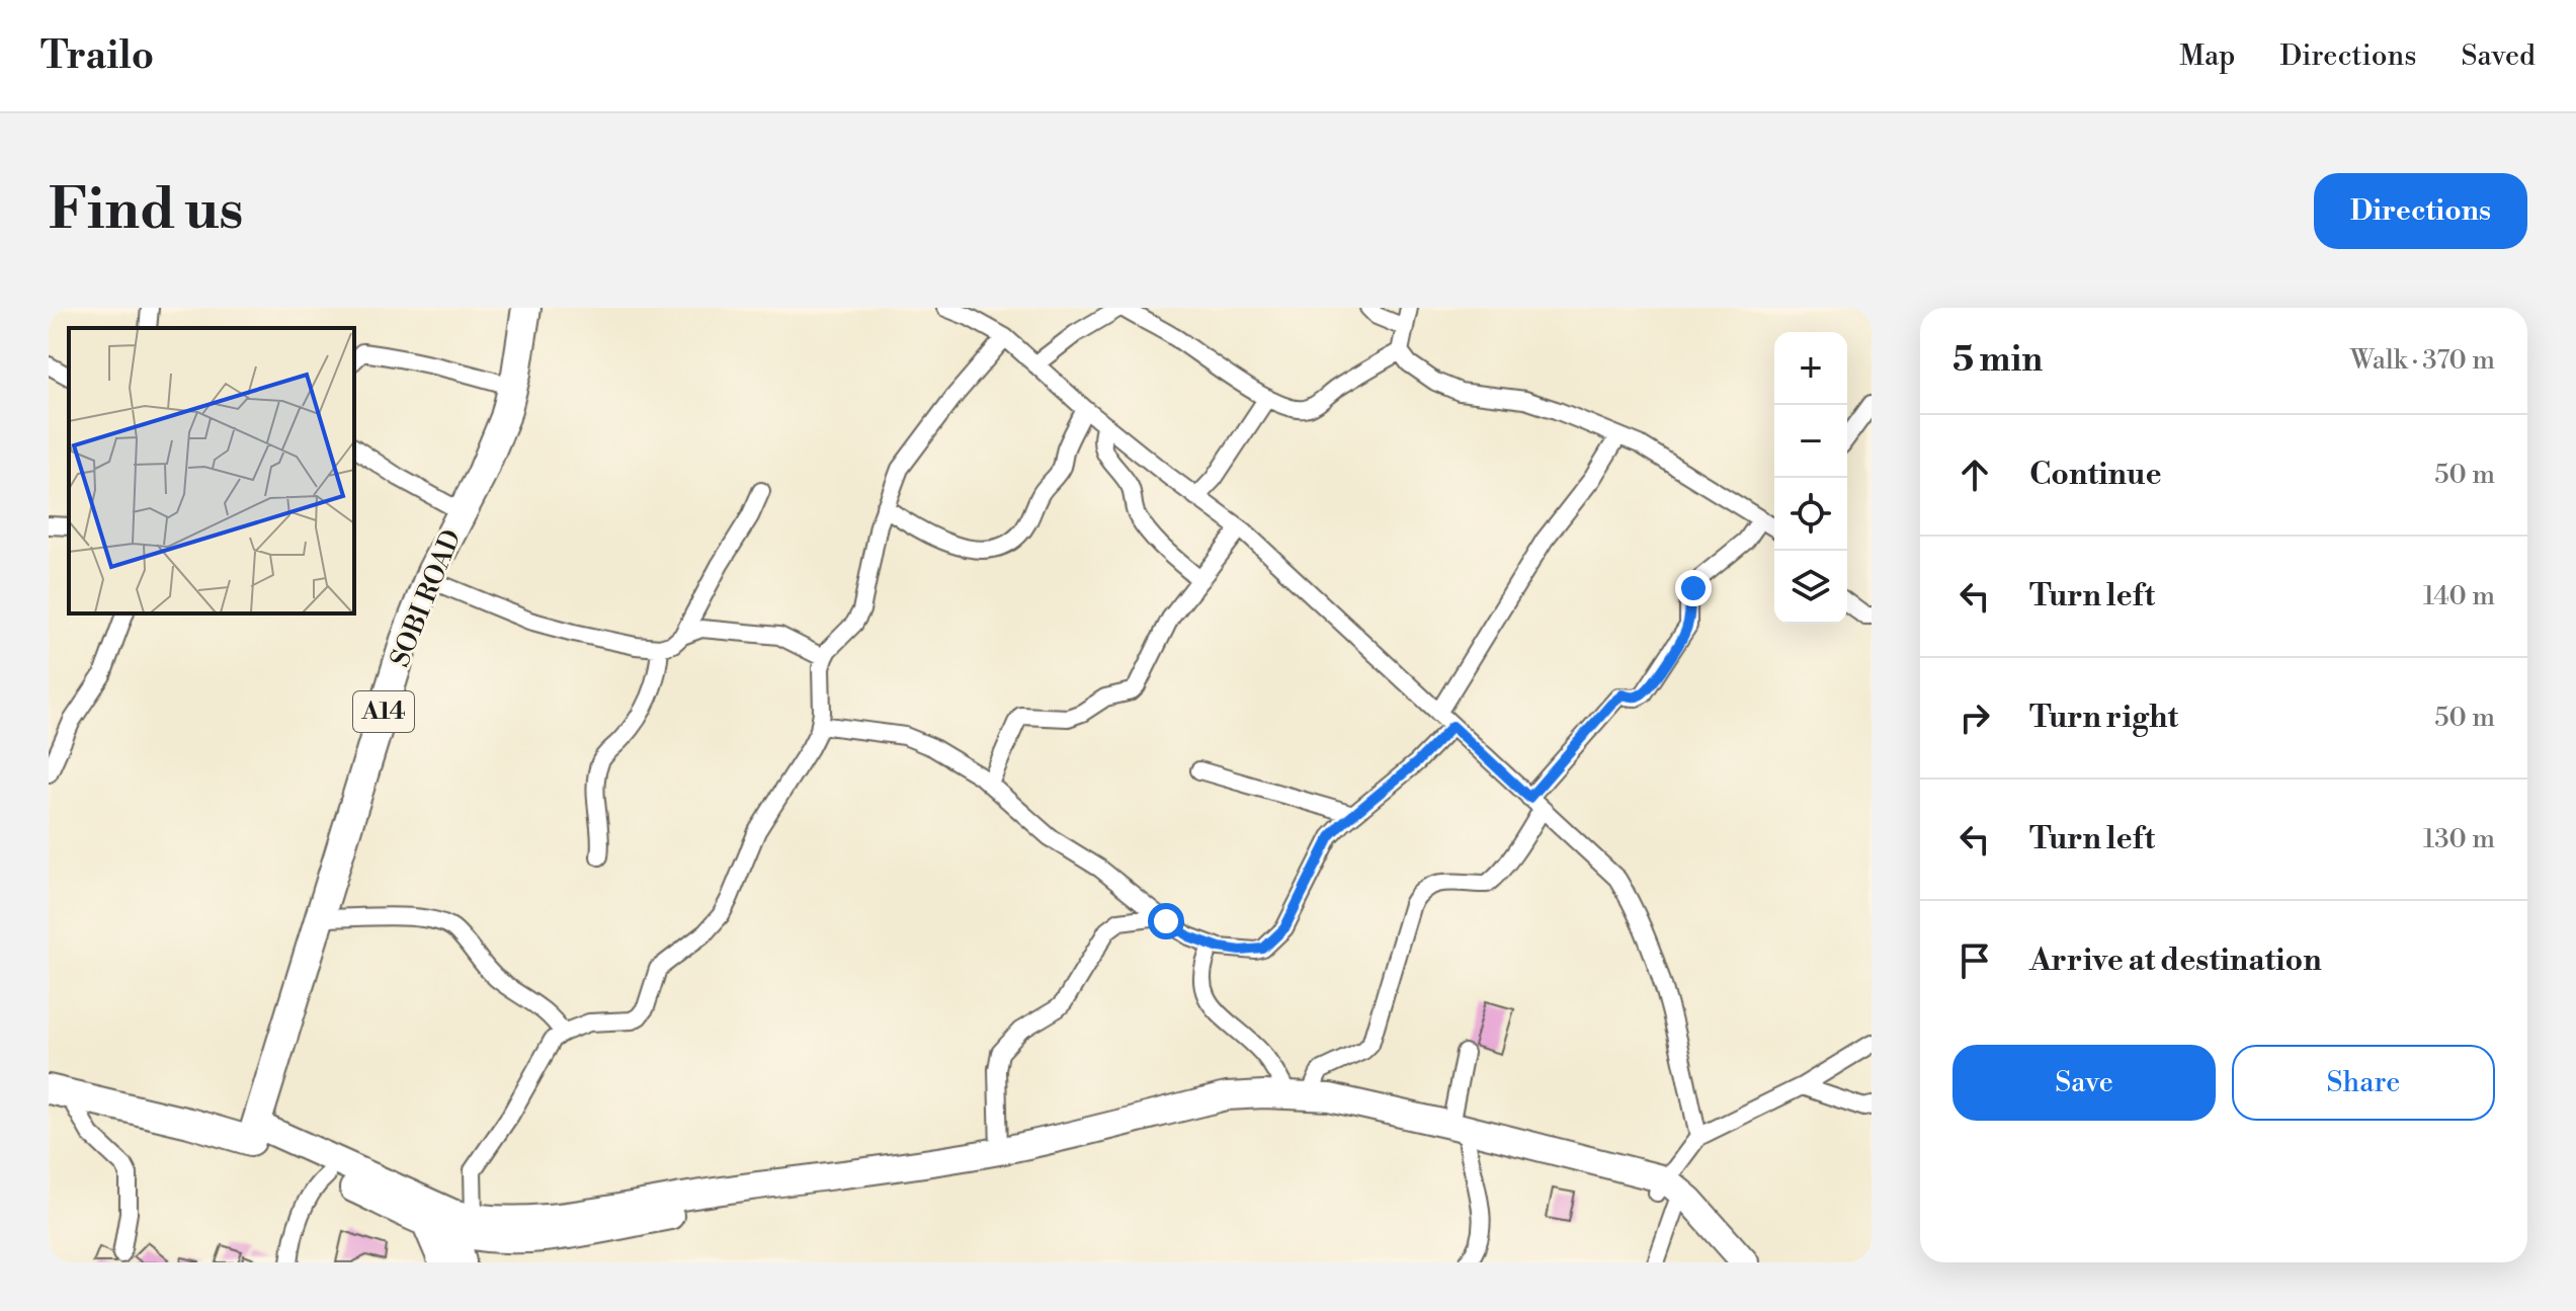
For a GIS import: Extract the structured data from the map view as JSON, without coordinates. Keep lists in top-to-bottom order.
{
  "streets": {
    "highway": ["SOBI ROAD", "A14"]
  },
  "page": {
    "header": "Trailo",
    "nav": ["Map", "Directions", "Saved"],
    "buttons": [
      "Directions",
      ["Save", "Share"]
    ],
    "title": "Find us",
    "heading": ["5 min", "Walk · 370 m"],
    "map_buttons": ["+", "−"],
    "list": [
      ["Continue", "50 m"],
      ["Turn left", "140 m"],
      ["Turn right", "50 m"],
      ["Turn left", "130 m"],
      "Arrive at destination"
    ]
  }
}
